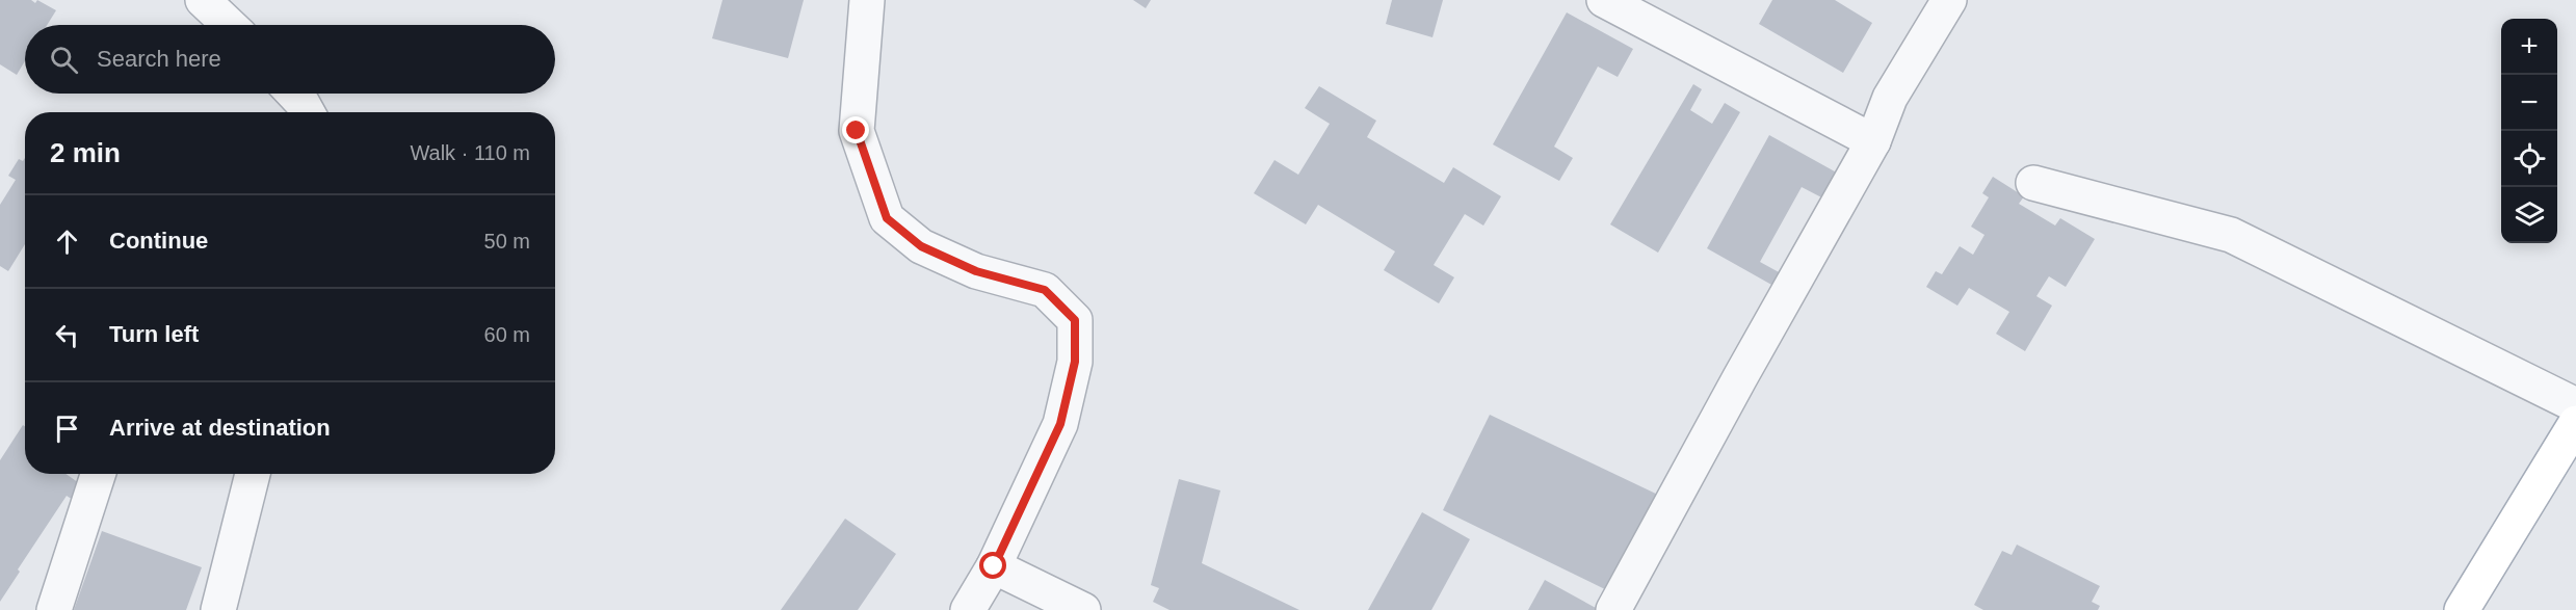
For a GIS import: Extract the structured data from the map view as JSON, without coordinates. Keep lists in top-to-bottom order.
{
  "page": {
    "map_buttons": ["+", "−"],
    "search": "Search here",
    "heading": ["2 min", "Walk · 110 m"],
    "list": [
      ["Continue", "50 m"],
      ["Turn left", "60 m"],
      "Arrive at destination"
    ]
  }
}
